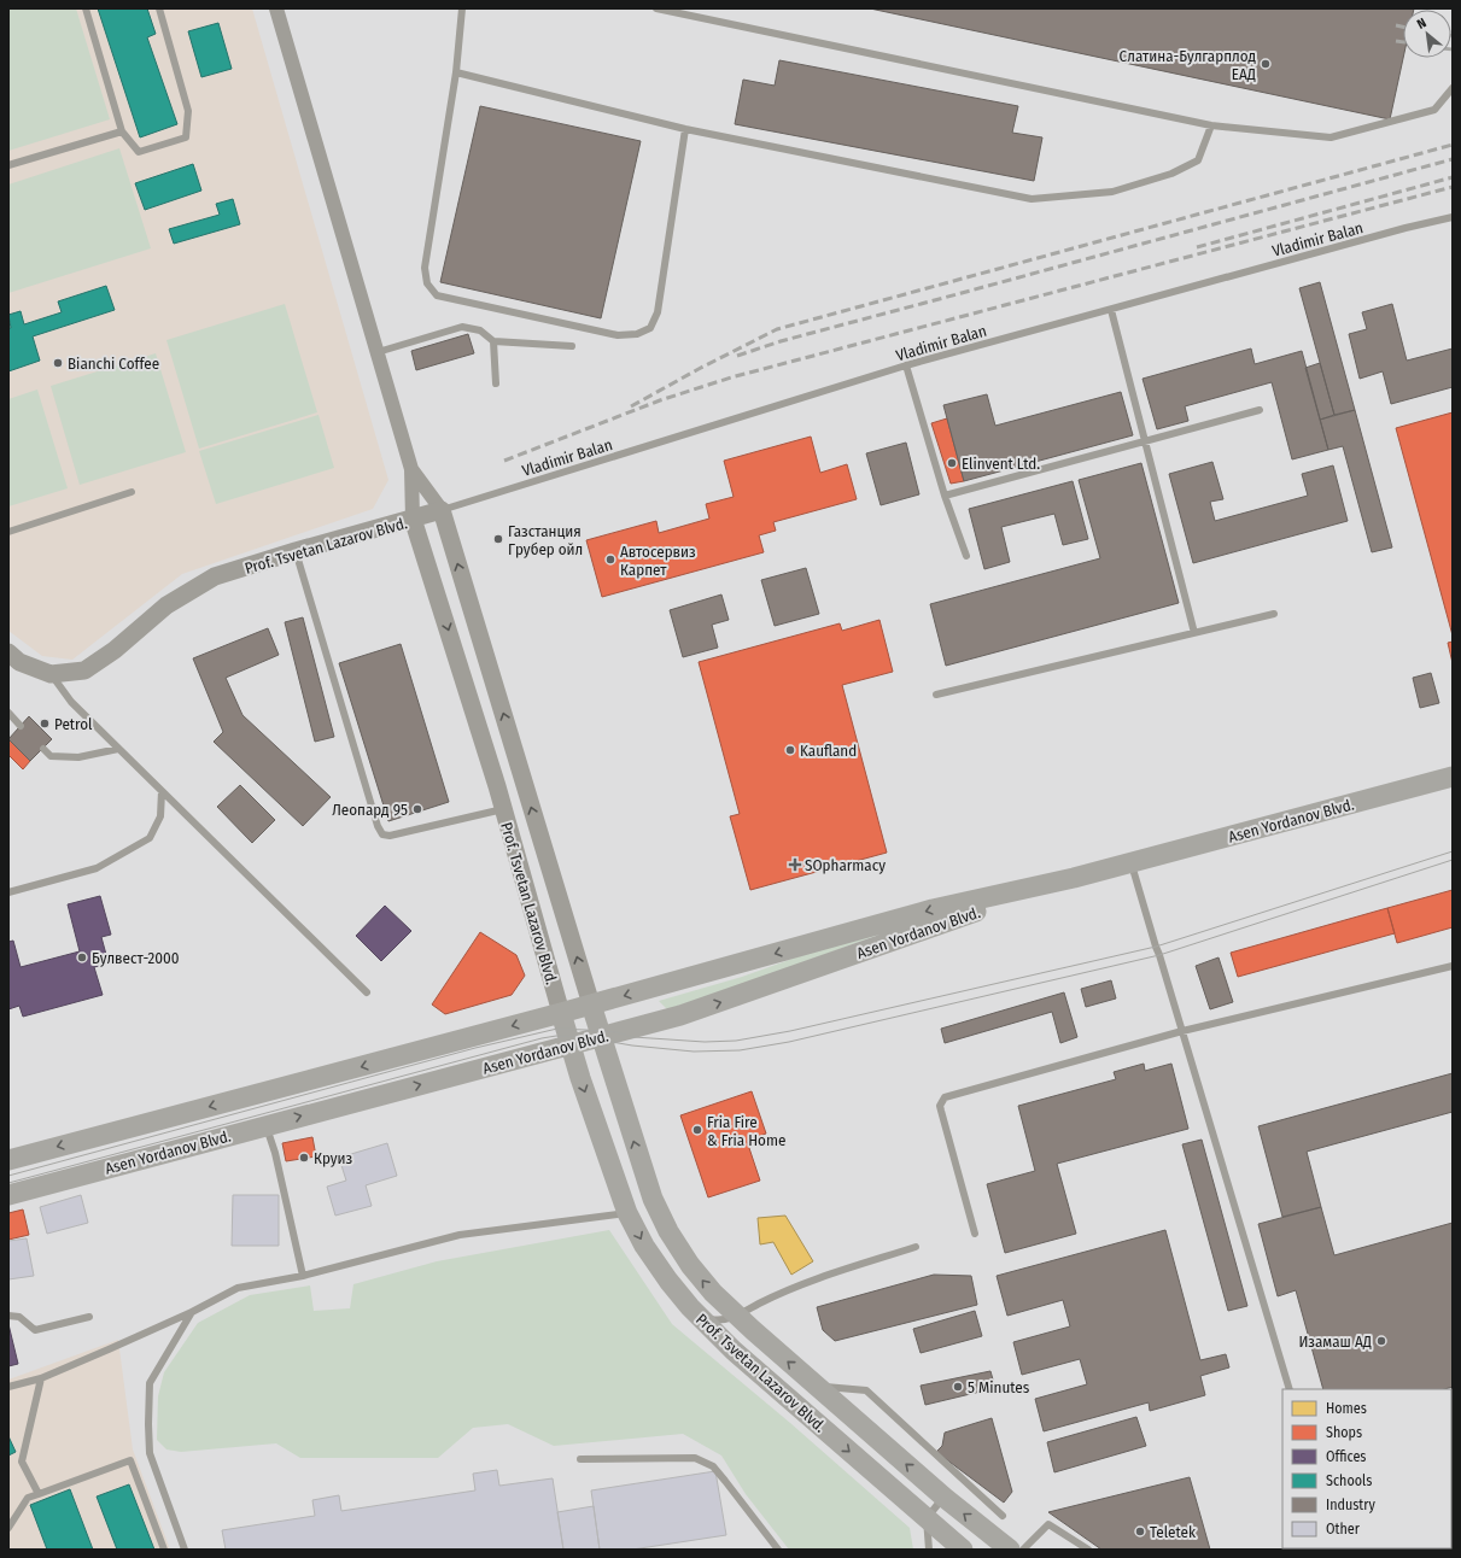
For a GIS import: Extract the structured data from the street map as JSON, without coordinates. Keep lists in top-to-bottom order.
{
  "streets": {
    "main road": ["Prof. Tsvetan Lazarov Blvd.", "Asen Yordanov Blvd."],
    "lane": ["Vladimir Balan"]
  },
  "crossings": [
    ["Vladimir Balan", "Prof. Tsvetan Lazarov Blvd."],
    ["Prof. Tsvetan Lazarov Blvd.", "Asen Yordanov Blvd."]
  ],
  "places": {
    "other": [
      "Слатина-Булгарплод ЕАД",
      "Bianchi Coffee",
      "Elinvent Ltd.",
      "Газстанция Грубер ойл",
      "Автосервиз Карпет",
      "Petrol",
      "Kaufland",
      "Леопард 95",
      "Булвест-2000",
      "Fria Fire & Fria Home",
      "Круиз",
      "Изамаш АД",
      "5 Minutes",
      "Teletek"
    ],
    "health": ["SOpharmacy"]
  },
  "legend": [
    "Homes",
    "Shops",
    "Offices",
    "Schools",
    "Industry",
    "Other"
  ],
  "north": "top left"
}
